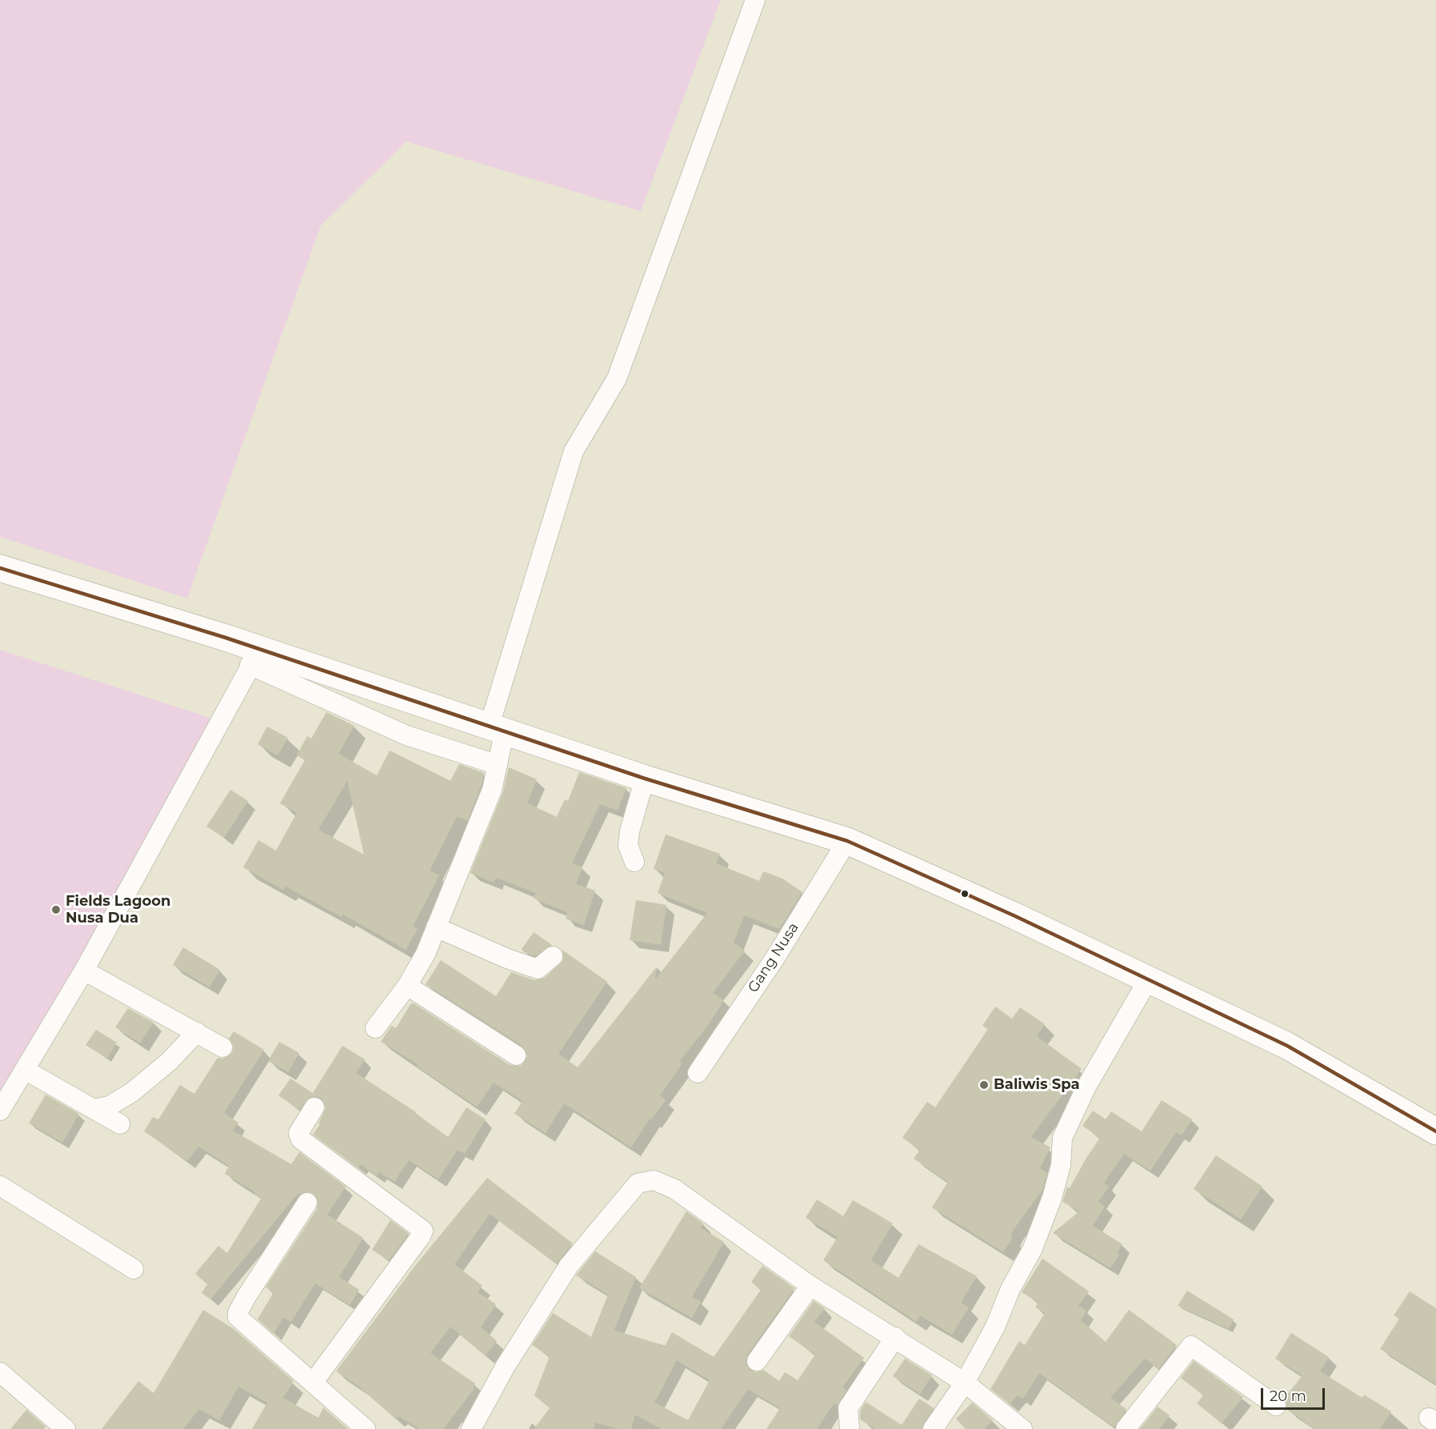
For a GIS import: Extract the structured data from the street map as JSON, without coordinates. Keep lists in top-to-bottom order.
{
  "streets": {
    "street": ["Gang Nusa"]
  },
  "places": ["Fields Lagoon Nusa Dua", "Baliwis Spa"],
  "scale_bar": "20 m"
}
